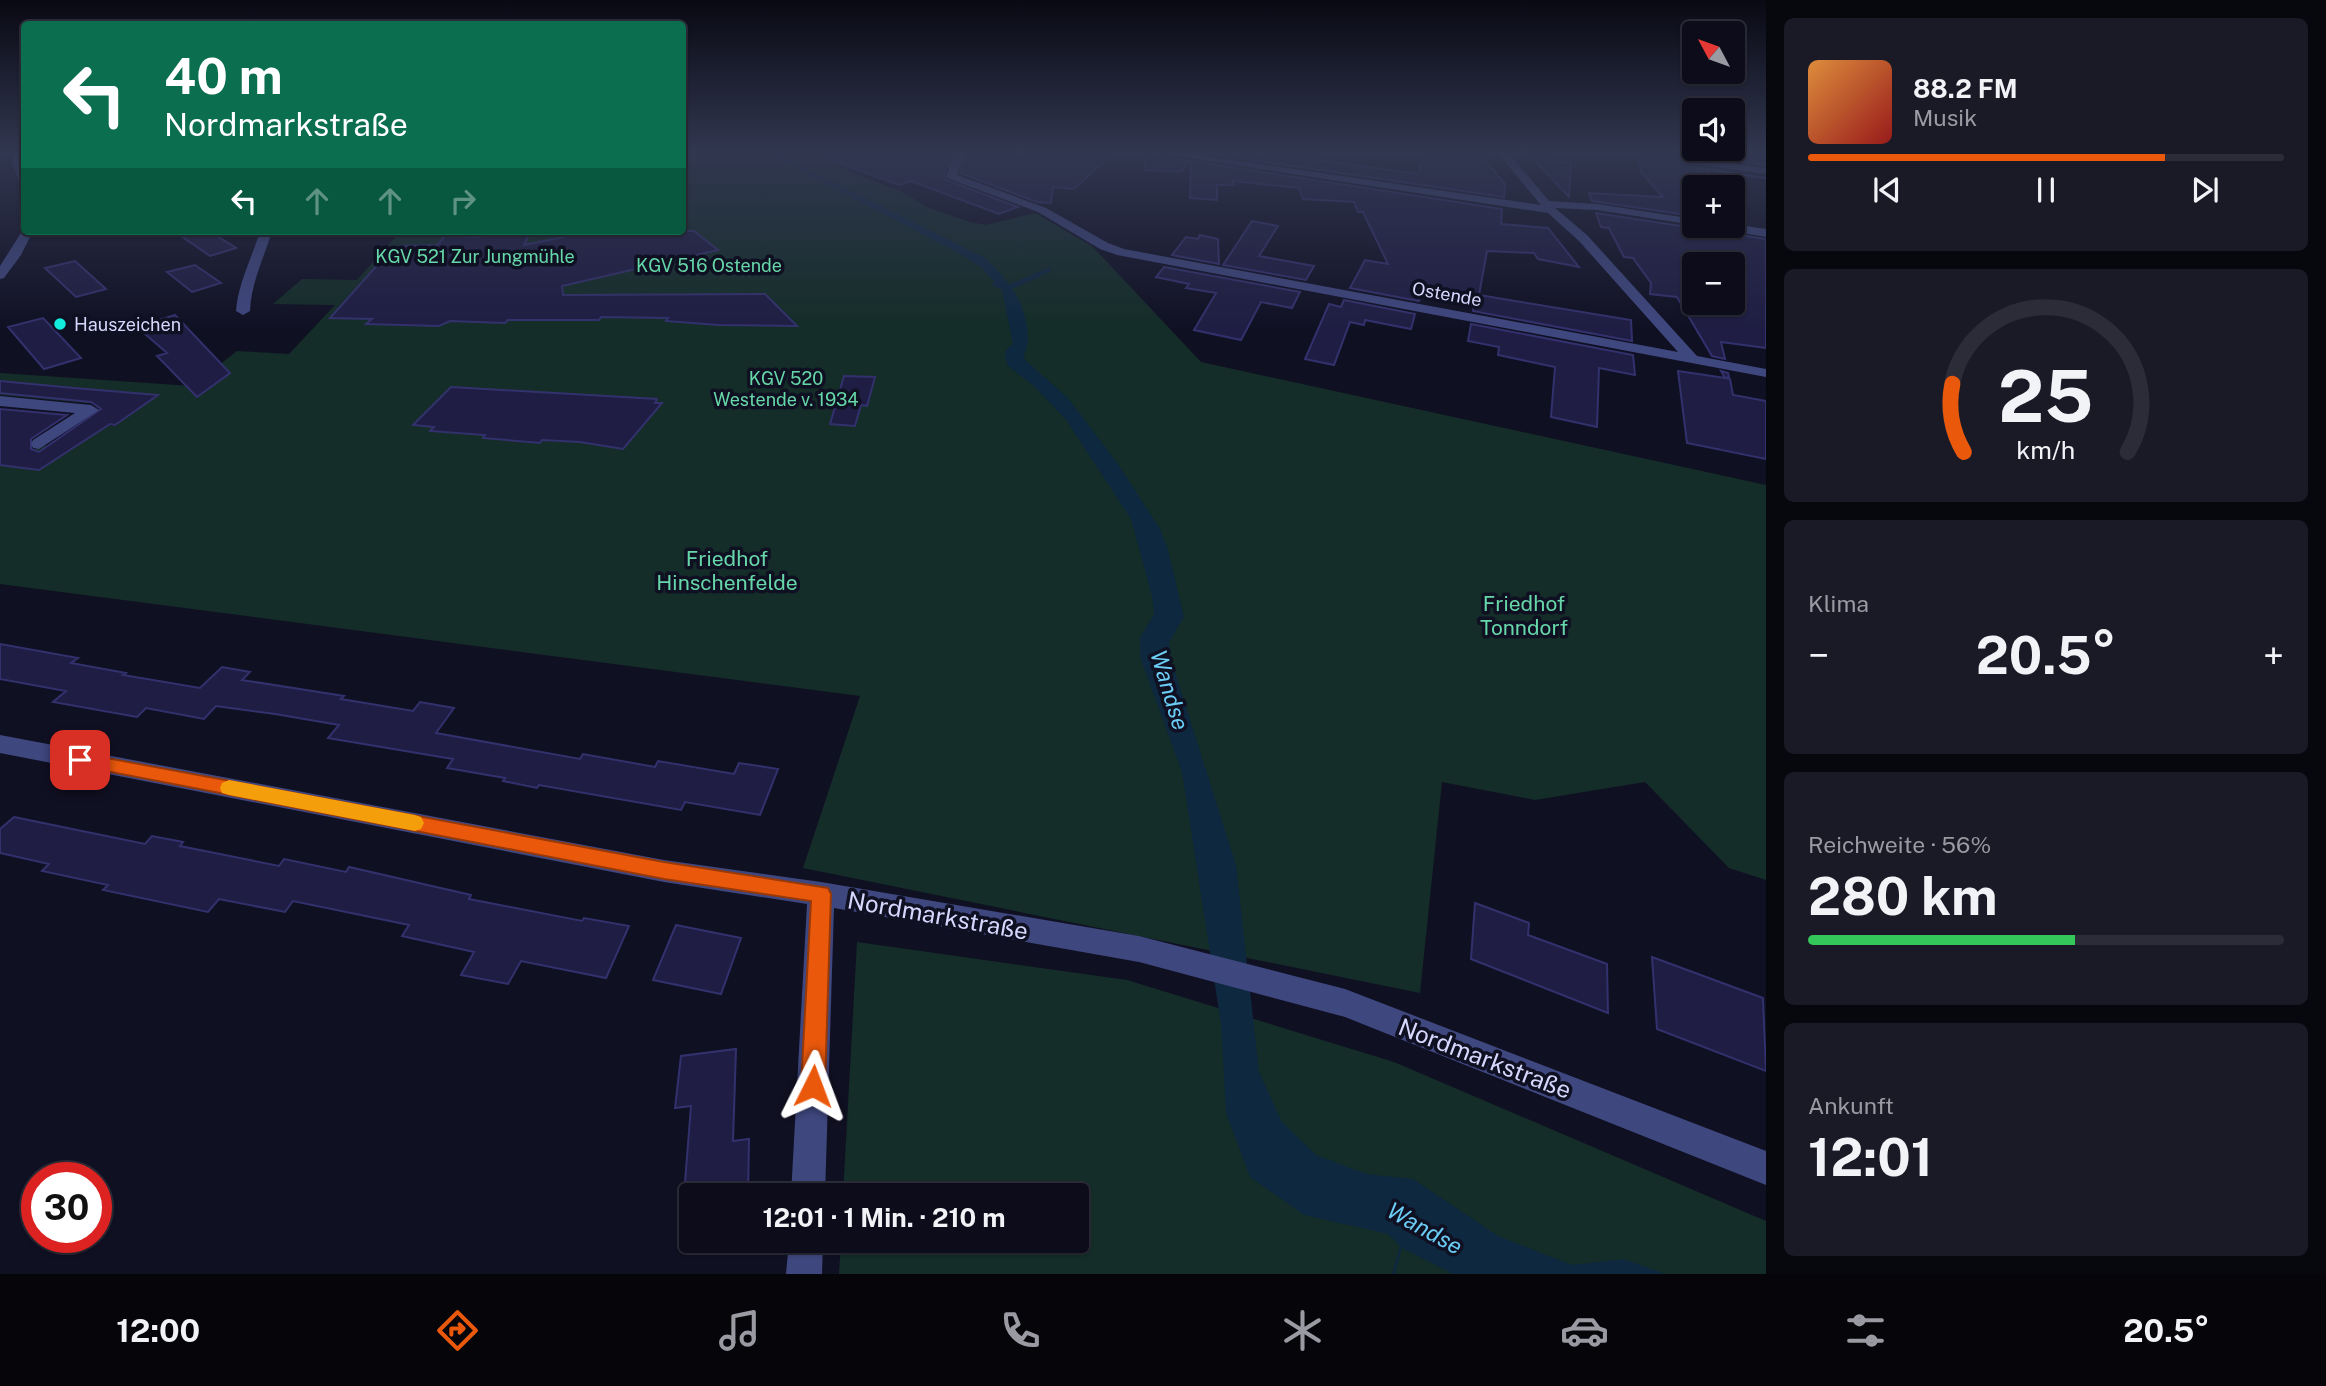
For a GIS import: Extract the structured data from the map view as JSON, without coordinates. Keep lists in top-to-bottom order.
{
  "streets": {
    "street": ["Ostende", "Nordmarkstraße"]
  },
  "water": ["Wandse"],
  "parks": [
    "KGV 521 Zur Jungmühle",
    "KGV 516 Ostende",
    "KGV 520 Westende v. 1934",
    "Friedhof Hinschenfelde",
    "Friedhof Tonndorf"
  ],
  "places": ["Hauszeichen"],
  "north": "top left",
  "page": {
    "map_buttons": ["+", "−"],
    "turn": ["40 m", "Nordmarkstraße"],
    "song": ["88.2 FM", "Musik"],
    "tile": [
      "Klima",
      ["Reichweite · 56%", "280 km"],
      ["Ankunft", "12:01"]
    ],
    "heat": ["−", "20.5°", "+"],
    "limit": "30",
    "trip": "12:01 · 1 Min. · 210 m",
    "tabs": ["12:00", "20.5°"],
    "gauge": ["25", "km/h"]
  }
}
